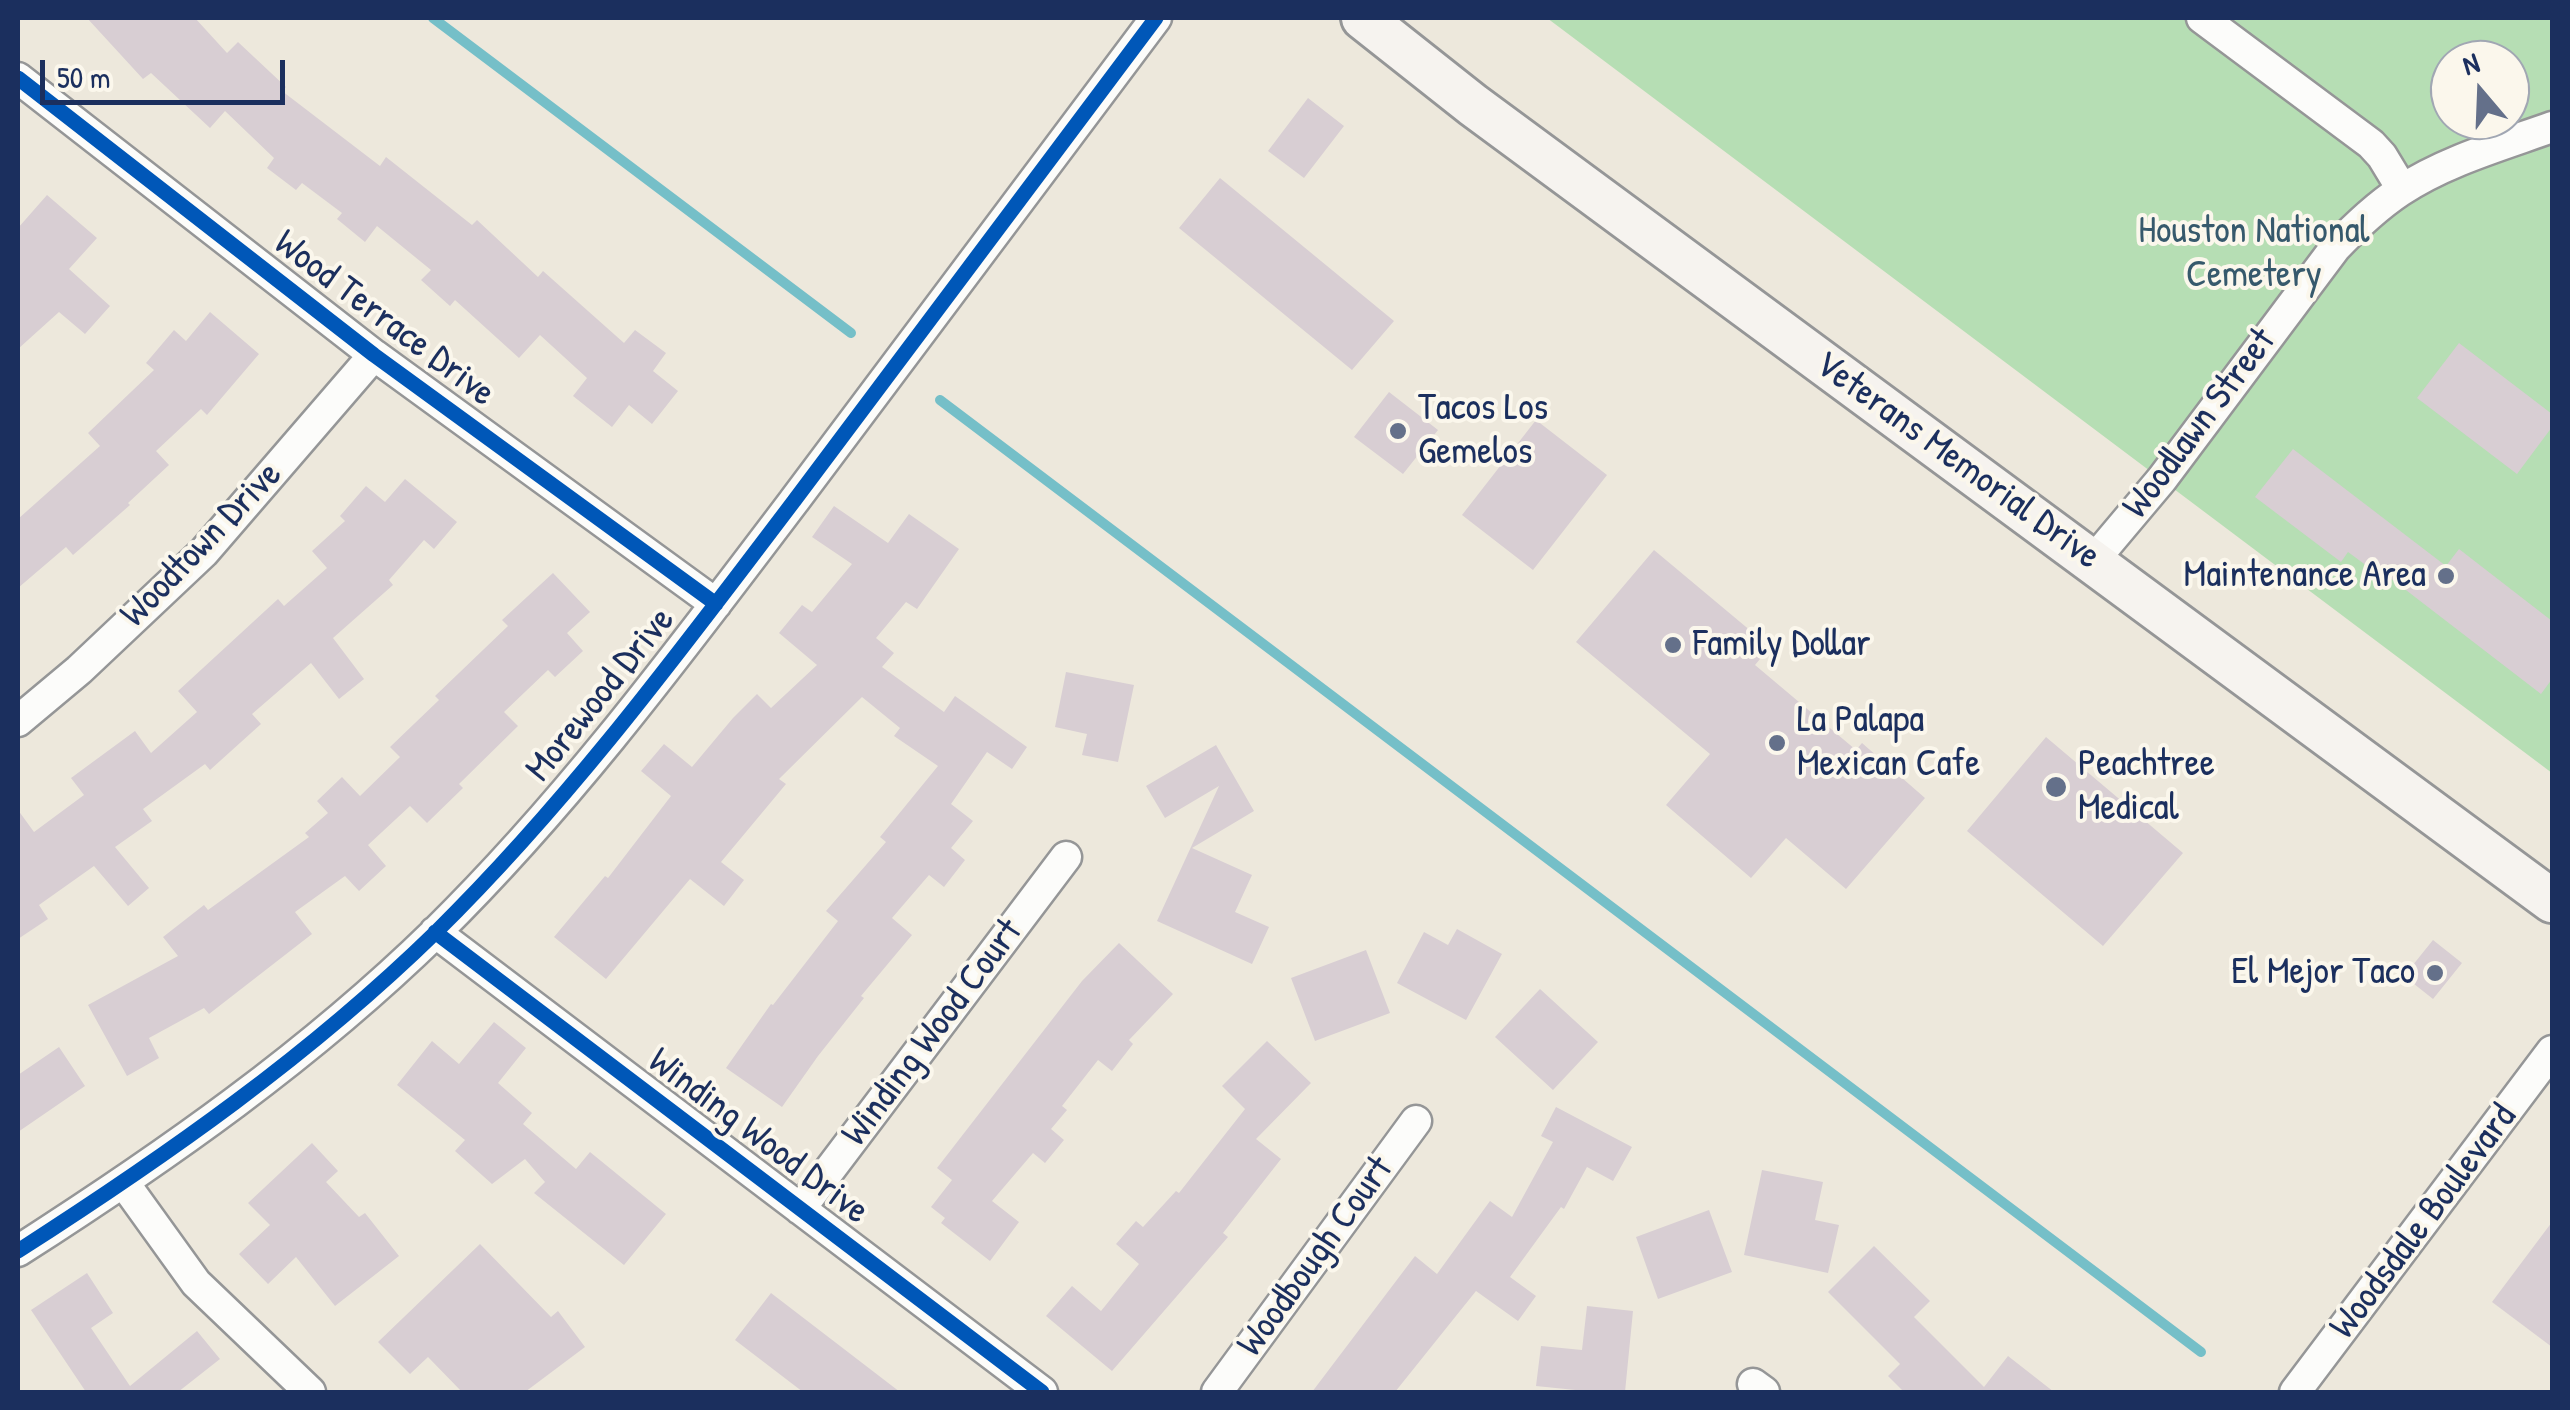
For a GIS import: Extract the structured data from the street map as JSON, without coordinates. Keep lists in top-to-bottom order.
{
  "streets": {
    "main road": ["Veterans Memorial Drive"],
    "street": [
      "Wood Terrace Drive",
      "Woodlawn Street",
      "Woodtown Drive",
      "Morewood Drive",
      "Winding Wood Court",
      "Winding Wood Drive",
      "Woodsdale Boulevard",
      "Woodbough Court"
    ]
  },
  "crossings": [
    ["Wood Terrace Drive", "Woodtown Drive"],
    ["Wood Terrace Drive", "Morewood Drive"],
    ["Woodlawn Street", "Veterans Memorial Drive"],
    ["Morewood Drive", "Winding Wood Drive"],
    ["Winding Wood Court", "Winding Wood Drive"]
  ],
  "parks": ["Houston National Cemetery"],
  "places": [
    "Tacos Los Gemelos",
    "Maintenance Area",
    "Family Dollar",
    "La Palapa Mexican Cafe",
    "Peachtree Medical",
    "El Mejor Taco"
  ],
  "scale_bar": "50 m",
  "north": "top"
}
